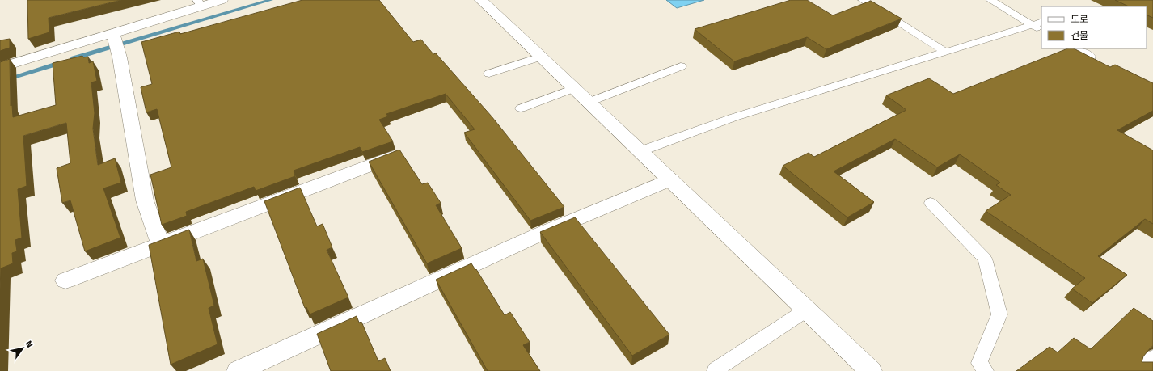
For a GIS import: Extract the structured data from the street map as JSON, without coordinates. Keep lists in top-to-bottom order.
{
  "legend": ["도로", "건물"],
  "north": "top right"
}
